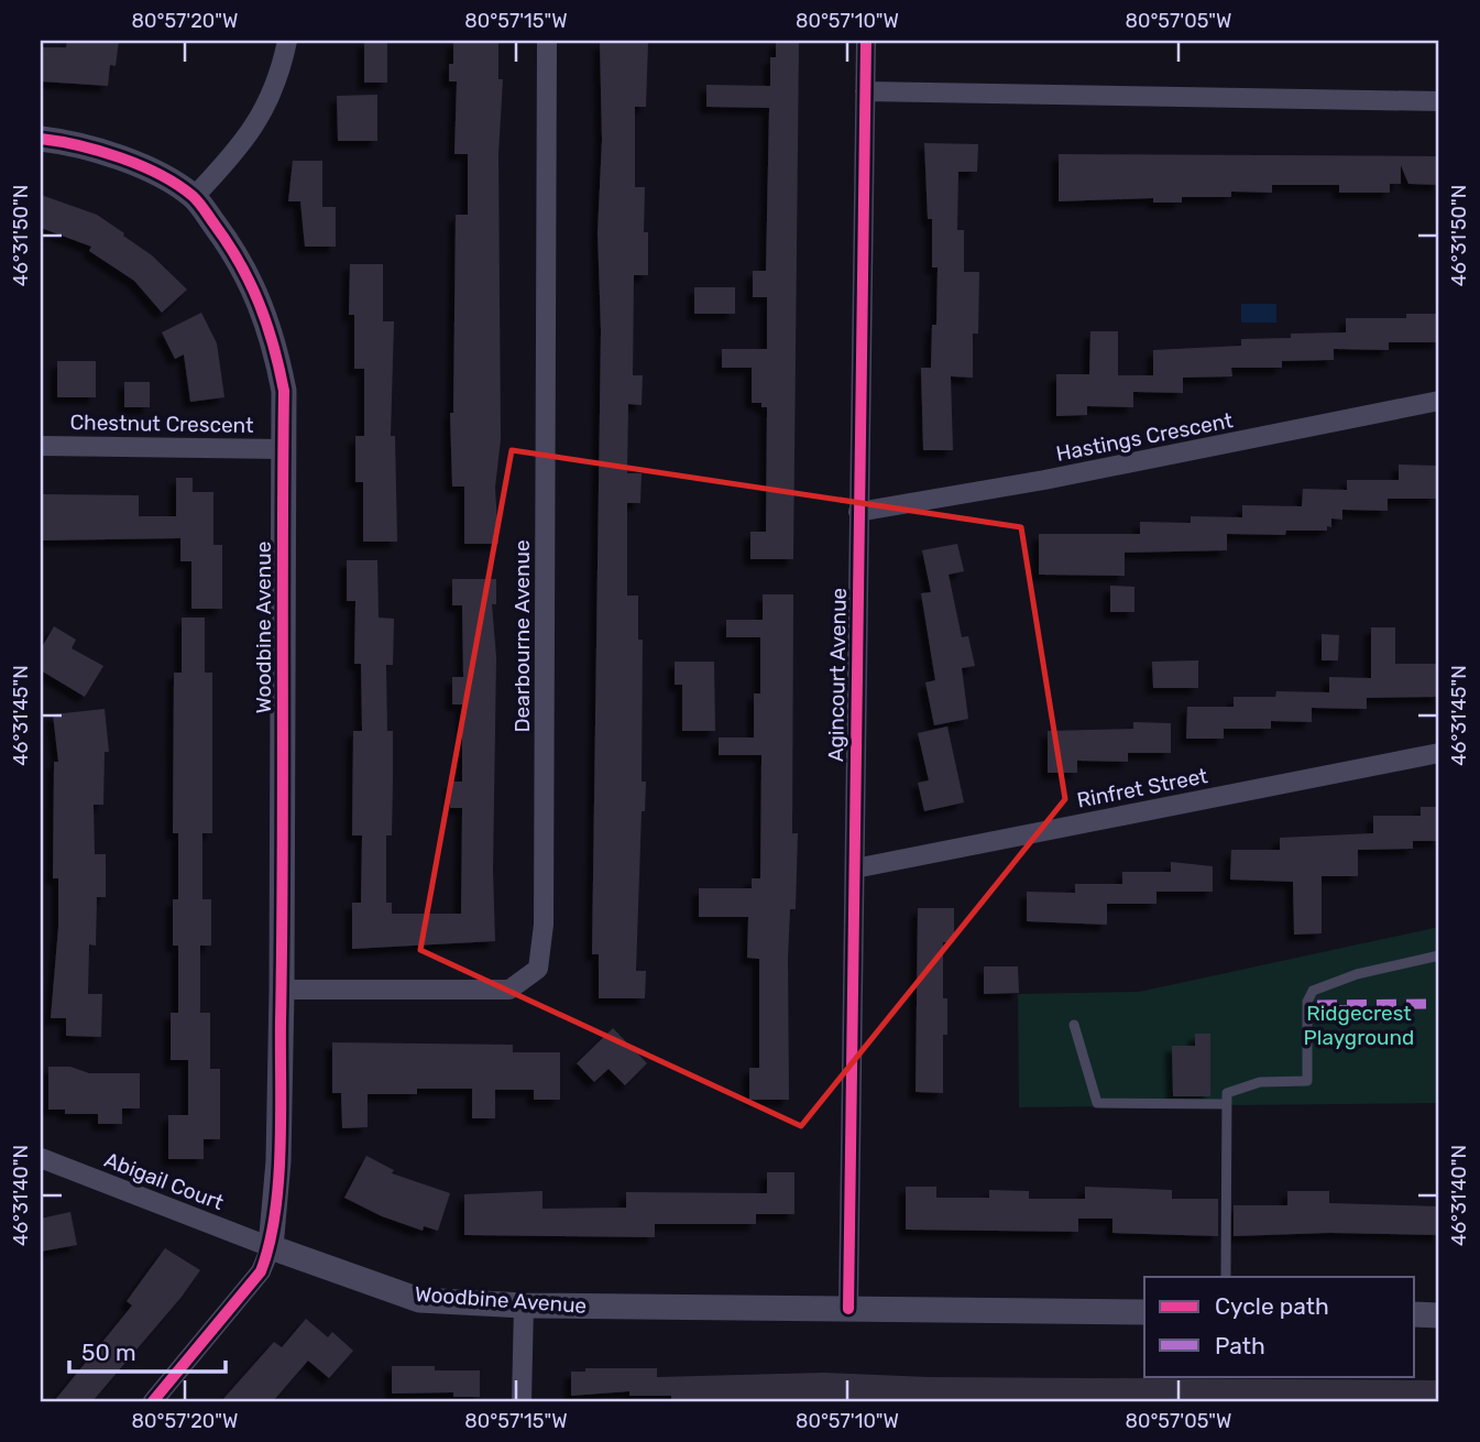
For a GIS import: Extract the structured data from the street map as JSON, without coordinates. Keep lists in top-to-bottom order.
{
  "streets": {
    "street": [
      "Chestnut Crescent",
      "Hastings Crescent",
      "Woodbine Avenue",
      "Dearbourne Avenue",
      "Agincourt Avenue",
      "Rinfret Street",
      "Abigail Court"
    ]
  },
  "crossings": [
    ["Chestnut Crescent", "Woodbine Avenue"],
    ["Hastings Crescent", "Agincourt Avenue"],
    ["Woodbine Avenue", "Dearbourne Avenue"],
    ["Woodbine Avenue", "Agincourt Avenue"],
    ["Woodbine Avenue", "Abigail Court"],
    ["Agincourt Avenue", "Rinfret Street"]
  ],
  "parks": ["Ridgecrest Playground"],
  "legend": ["Cycle path", "Path"],
  "scale_bar": "50 m",
  "coordinates": [
    "80°57'20\"W",
    "80°57'15\"W",
    "80°57'10\"W",
    "80°57'05\"W",
    "46°31'50\"N",
    "46°31'45\"N",
    "46°31'40\"N"
  ]
}
